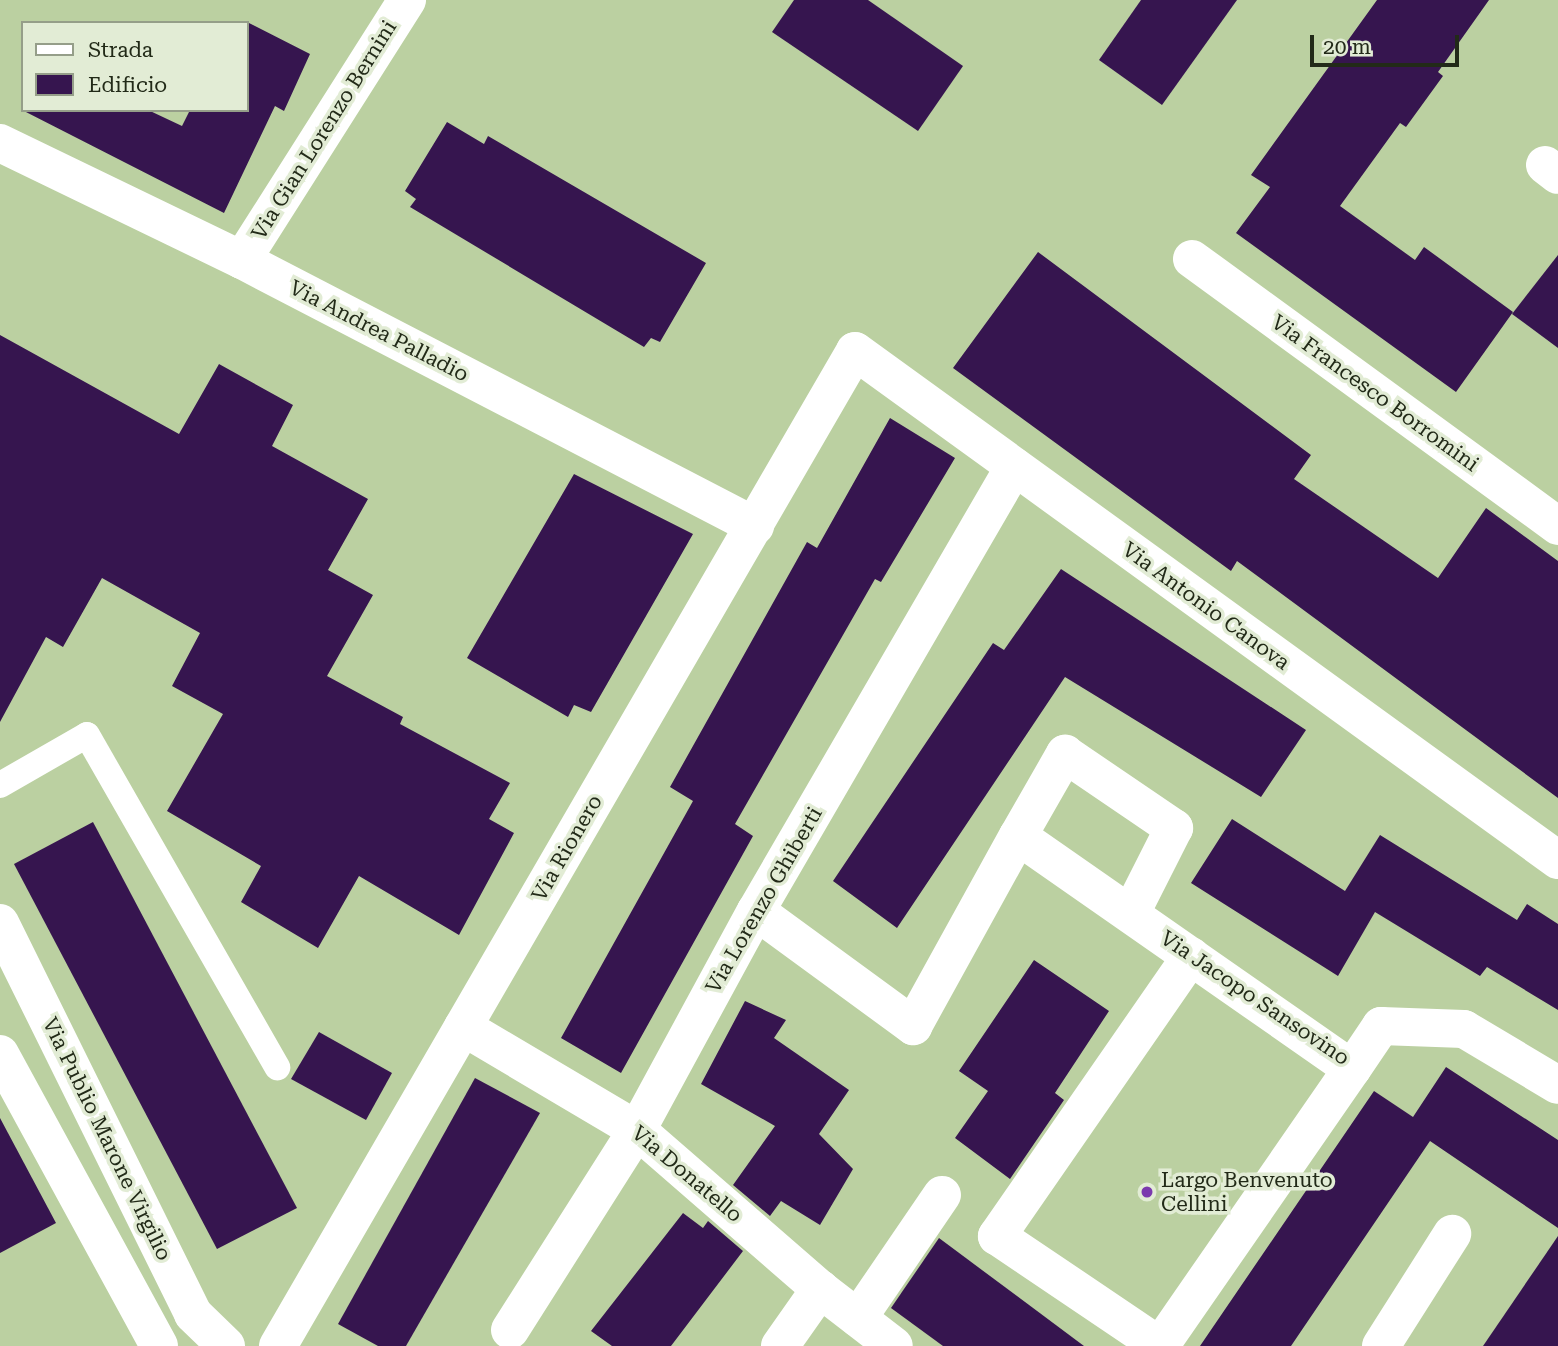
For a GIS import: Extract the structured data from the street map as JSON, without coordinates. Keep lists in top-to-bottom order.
{
  "streets": {
    "street": [
      "Via Gian Lorenzo Bernini",
      "Via Andrea Palladio",
      "Via Francesco Borromini",
      "Via Antonio Canova",
      "Via Rionero",
      "Via Lorenzo Ghiberti",
      "Via Jacopo Sansovino",
      "Via Publio Marone Virgilio",
      "Via Donatello"
    ]
  },
  "crossings": [
    ["Via Gian Lorenzo Bernini", "Via Andrea Palladio"],
    ["Via Andrea Palladio", "Via Rionero"],
    ["Via Antonio Canova", "Via Rionero"],
    ["Via Antonio Canova", "Via Lorenzo Ghiberti"],
    ["Via Rionero", "Via Donatello"],
    ["Via Lorenzo Ghiberti", "Via Donatello"]
  ],
  "places": ["Largo Benvenuto Cellini"],
  "legend": ["Strada", "Edificio"],
  "scale_bar": "20 m"
}
